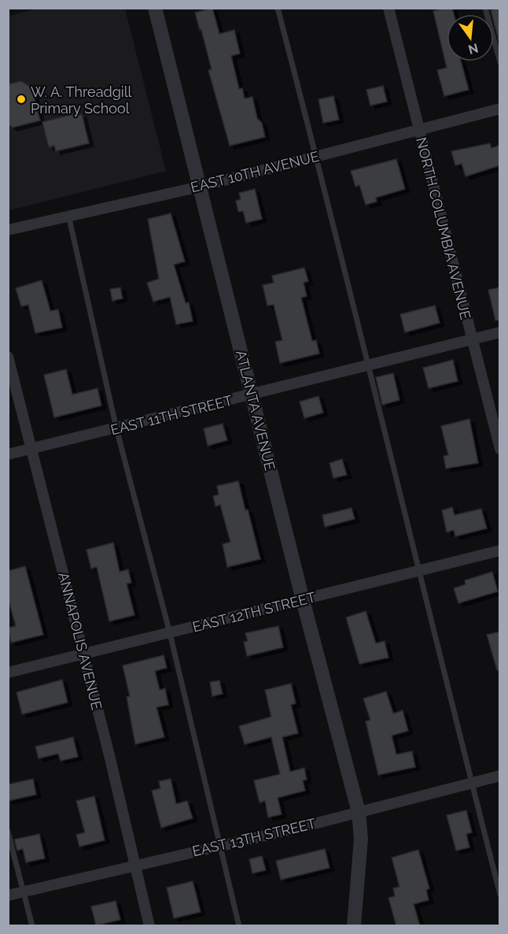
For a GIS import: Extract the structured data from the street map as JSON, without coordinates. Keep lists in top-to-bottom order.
{
  "streets": {
    "street": [
      "EAST 10TH AVENUE",
      "NORTH COLUMBIA AVENUE",
      "ATLANTA AVENUE",
      "EAST 11TH STREET",
      "EAST 12TH STREET",
      "ANNAPOLIS AVENUE",
      "EAST 13TH STREET"
    ]
  },
  "crossings": [
    ["EAST 10TH AVENUE", "NORTH COLUMBIA AVENUE"],
    ["EAST 10TH AVENUE", "ATLANTA AVENUE"],
    ["NORTH COLUMBIA AVENUE", "EAST 11TH STREET"],
    ["ATLANTA AVENUE", "EAST 11TH STREET"],
    ["ATLANTA AVENUE", "EAST 12TH STREET"],
    ["ATLANTA AVENUE", "EAST 13TH STREET"],
    ["EAST 11TH STREET", "ANNAPOLIS AVENUE"],
    ["EAST 12TH STREET", "ANNAPOLIS AVENUE"],
    ["ANNAPOLIS AVENUE", "EAST 13TH STREET"]
  ],
  "places": ["W. A. Threadgill Primary School"],
  "north": "bottom"
}
